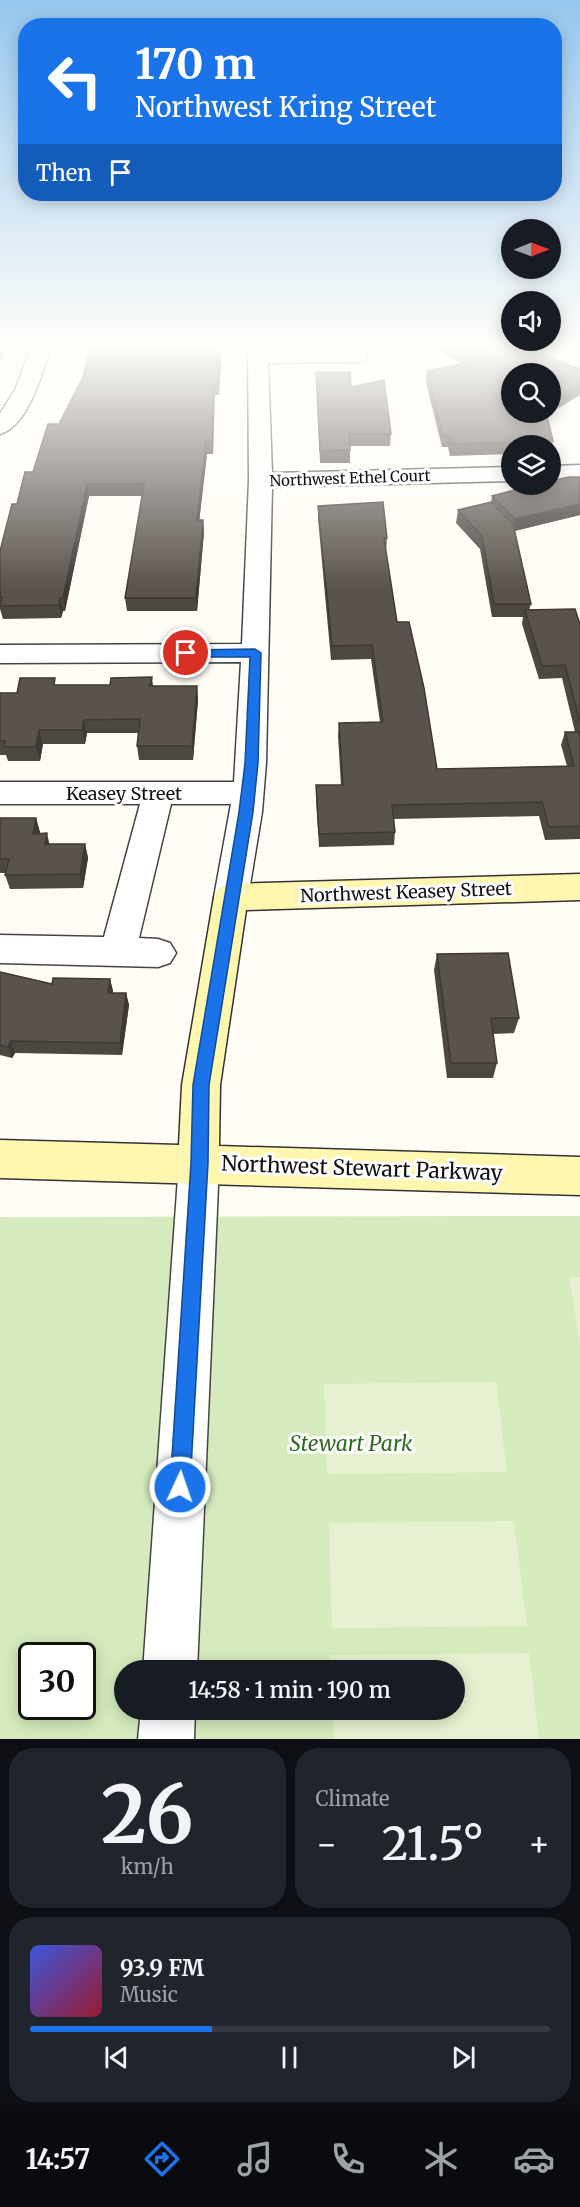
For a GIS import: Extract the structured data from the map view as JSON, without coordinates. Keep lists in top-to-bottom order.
{
  "streets": {
    "street": [
      "Northwest Ethel Court",
      "Keasey Street",
      "Northwest Keasey Street",
      "Northwest Stewart Parkway"
    ]
  },
  "parks": ["Stewart Park"],
  "north": "right",
  "page": {
    "turn": ["170 m", "Northwest Kring Street"],
    "then": "Then",
    "limit": "30",
    "trip": "14:58 · 1 min · 190 m",
    "tile": [
      ["26", "km/h"],
      "Climate"
    ],
    "heat": ["−", "21.5°", "+"],
    "song": ["93.9 FM", "Music"],
    "tabs": "14:57"
  }
}
